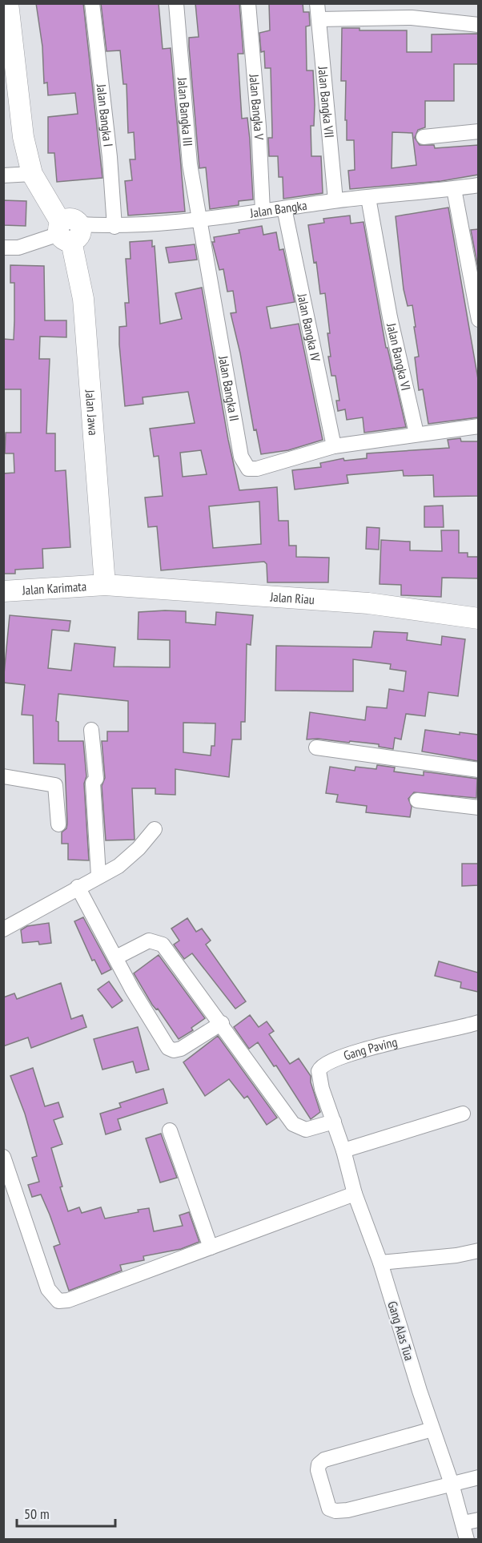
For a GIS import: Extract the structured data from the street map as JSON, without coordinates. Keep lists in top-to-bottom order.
{
  "streets": {
    "main road": ["Jalan Jawa", "Jalan Karimata", "Jalan Riau"],
    "street": [
      "Jalan Bangka VII",
      "Jalan Bangka V",
      "Jalan Bangka III",
      "Jalan Bangka I",
      "Jalan Bangka",
      "Jalan Bangka IV",
      "Jalan Bangka VI",
      "Jalan Bangka II",
      "Gang Paving",
      "Gang Alas Tua"
    ]
  },
  "crossings": [
    ["Jalan Bangka VII", "Jalan Bangka"],
    ["Jalan Bangka V", "Jalan Bangka"],
    ["Jalan Bangka III", "Jalan Bangka"],
    ["Jalan Bangka III", "Jalan Bangka II"],
    ["Jalan Bangka I", "Jalan Bangka"],
    ["Jalan Bangka", "Jalan Bangka IV"],
    ["Jalan Bangka", "Jalan Bangka VI"],
    ["Jalan Bangka", "Jalan Bangka II"],
    ["Jalan Bangka", "Jalan Jawa"],
    ["Jalan Bangka IV", "Jalan Bangka II"],
    ["Jalan Jawa", "Jalan Karimata"],
    ["Jalan Jawa", "Jalan Riau"],
    ["Jalan Karimata", "Jalan Riau"],
    ["Gang Paving", "Gang Alas Tua"]
  ],
  "scale_bar": "50 m"
}
